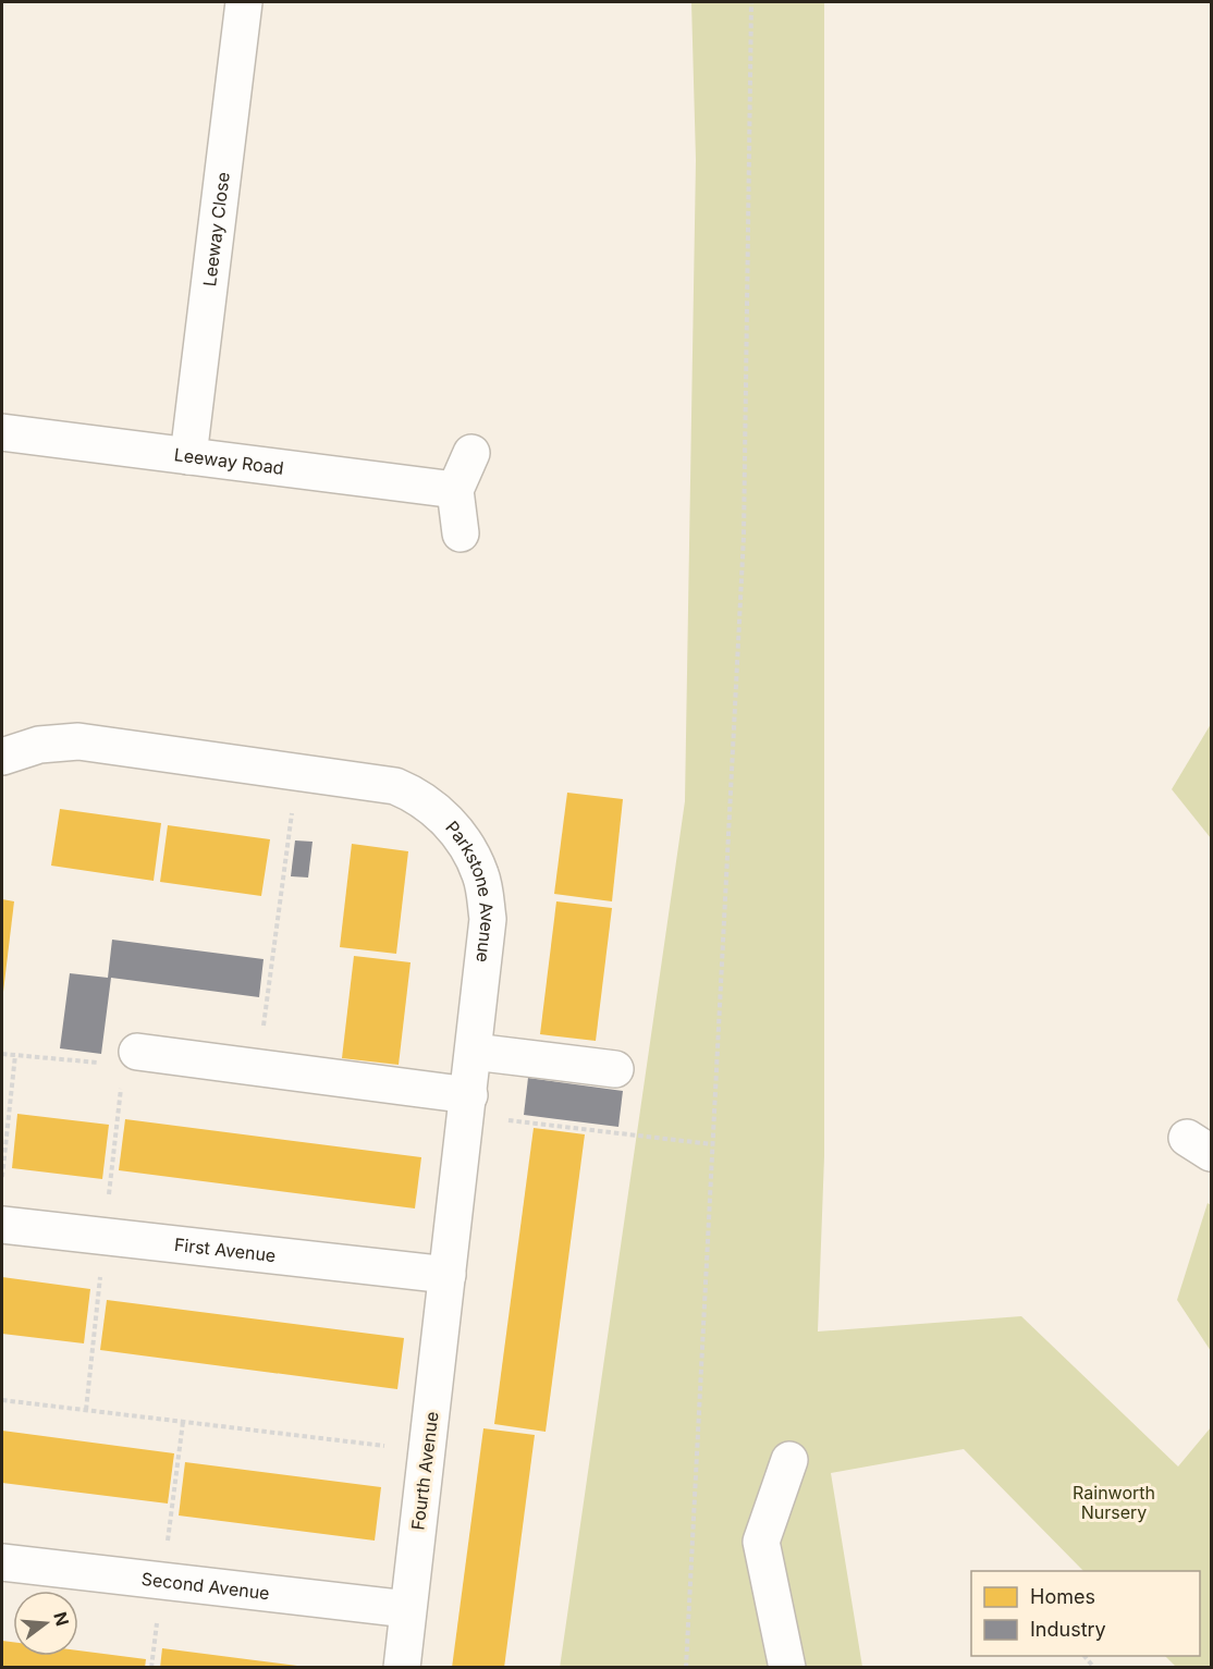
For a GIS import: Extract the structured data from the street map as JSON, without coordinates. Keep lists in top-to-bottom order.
{
  "streets": {
    "street": [
      "Leeway Close",
      "Leeway Road",
      "Parkstone Avenue",
      "First Avenue",
      "Fourth Avenue",
      "Second Avenue"
    ]
  },
  "crossings": [
    ["Leeway Close", "Leeway Road"],
    ["Parkstone Avenue", "Fourth Avenue"],
    ["First Avenue", "Fourth Avenue"],
    ["Fourth Avenue", "Second Avenue"]
  ],
  "parks": ["Rainworth Nursery"],
  "legend": ["Homes", "Industry"],
  "north": "right"
}
